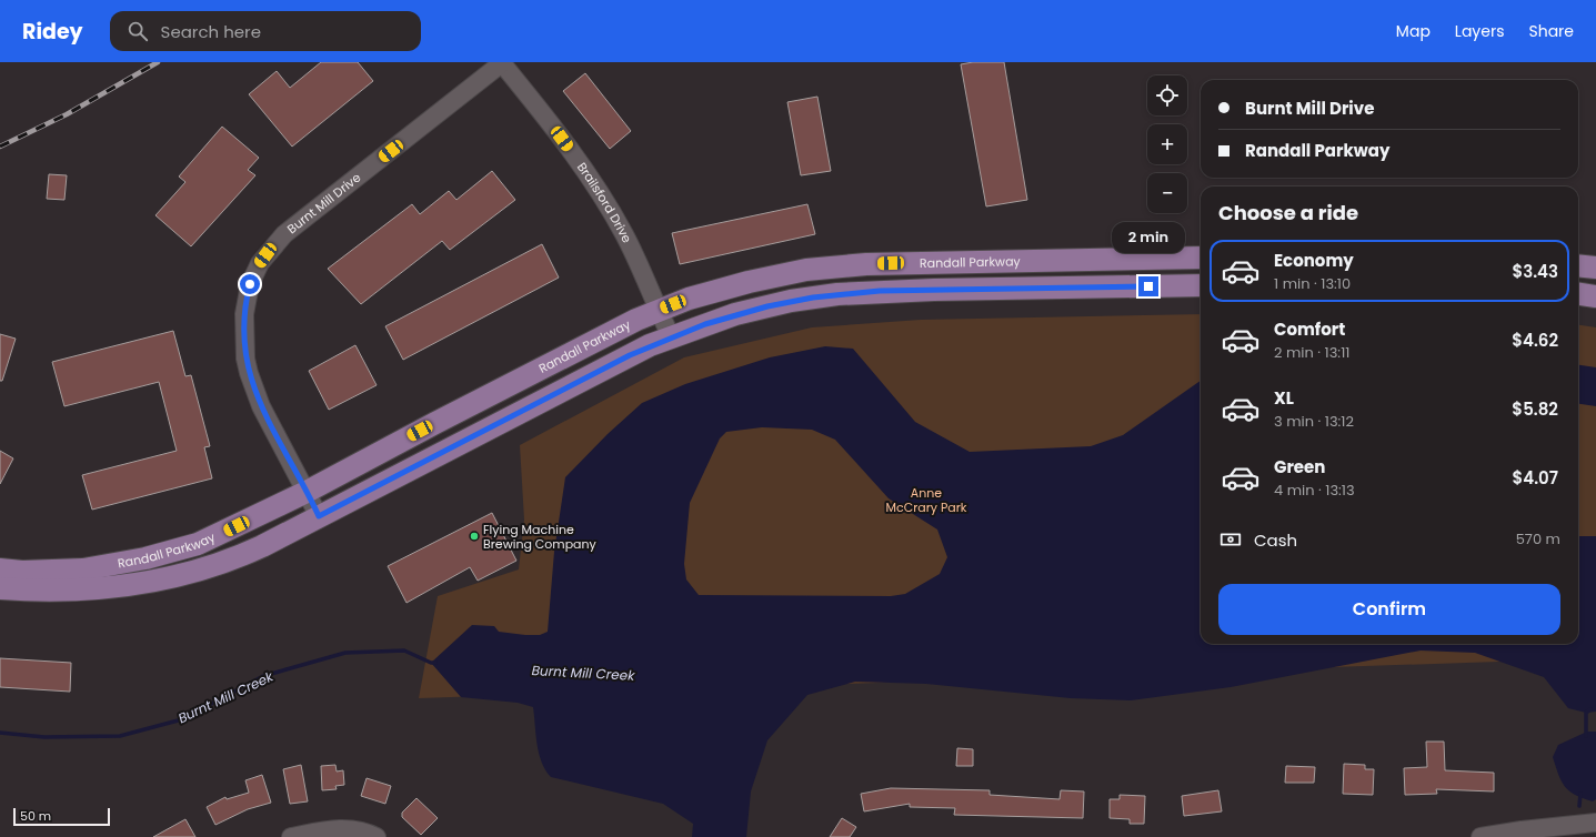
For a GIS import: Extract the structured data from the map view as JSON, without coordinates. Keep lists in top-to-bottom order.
{
  "streets": {
    "main road": ["Randall Parkway"],
    "street": ["Burnt Mill Drive", "Brailsford Drive"]
  },
  "crossings": [
    ["Burnt Mill Drive", "Brailsford Drive"],
    ["Burnt Mill Drive", "Randall Parkway"],
    ["Brailsford Drive", "Randall Parkway"]
  ],
  "water": ["Burnt Mill Creek"],
  "parks": ["Anne McCrary Park"],
  "places": ["Flying Machine Brewing Company"],
  "scale_bar": "50 m",
  "page": {
    "header": "Ridey",
    "search": "Search here",
    "nav": ["Map", "Layers", "Share"],
    "map_buttons": ["+", "−"],
    "banner": ["Burnt Mill Drive", "Randall Parkway"],
    "heading": "Choose a ride",
    "bubble": "2 min",
    "list": [
      {
        "name": "Economy",
        "note": "1 min · 13:10",
        "value": "$3.43"
      },
      {
        "name": "Comfort",
        "note": "2 min · 13:11",
        "value": "$4.62"
      },
      {
        "name": "XL",
        "note": "3 min · 13:12",
        "value": "$5.82"
      },
      {
        "name": "Green",
        "note": "4 min · 13:13",
        "value": "$4.07"
      }
    ],
    "pay": ["Cash", "570 m"],
    "buttons": "Confirm",
    "scale": "50 m"
  }
}
